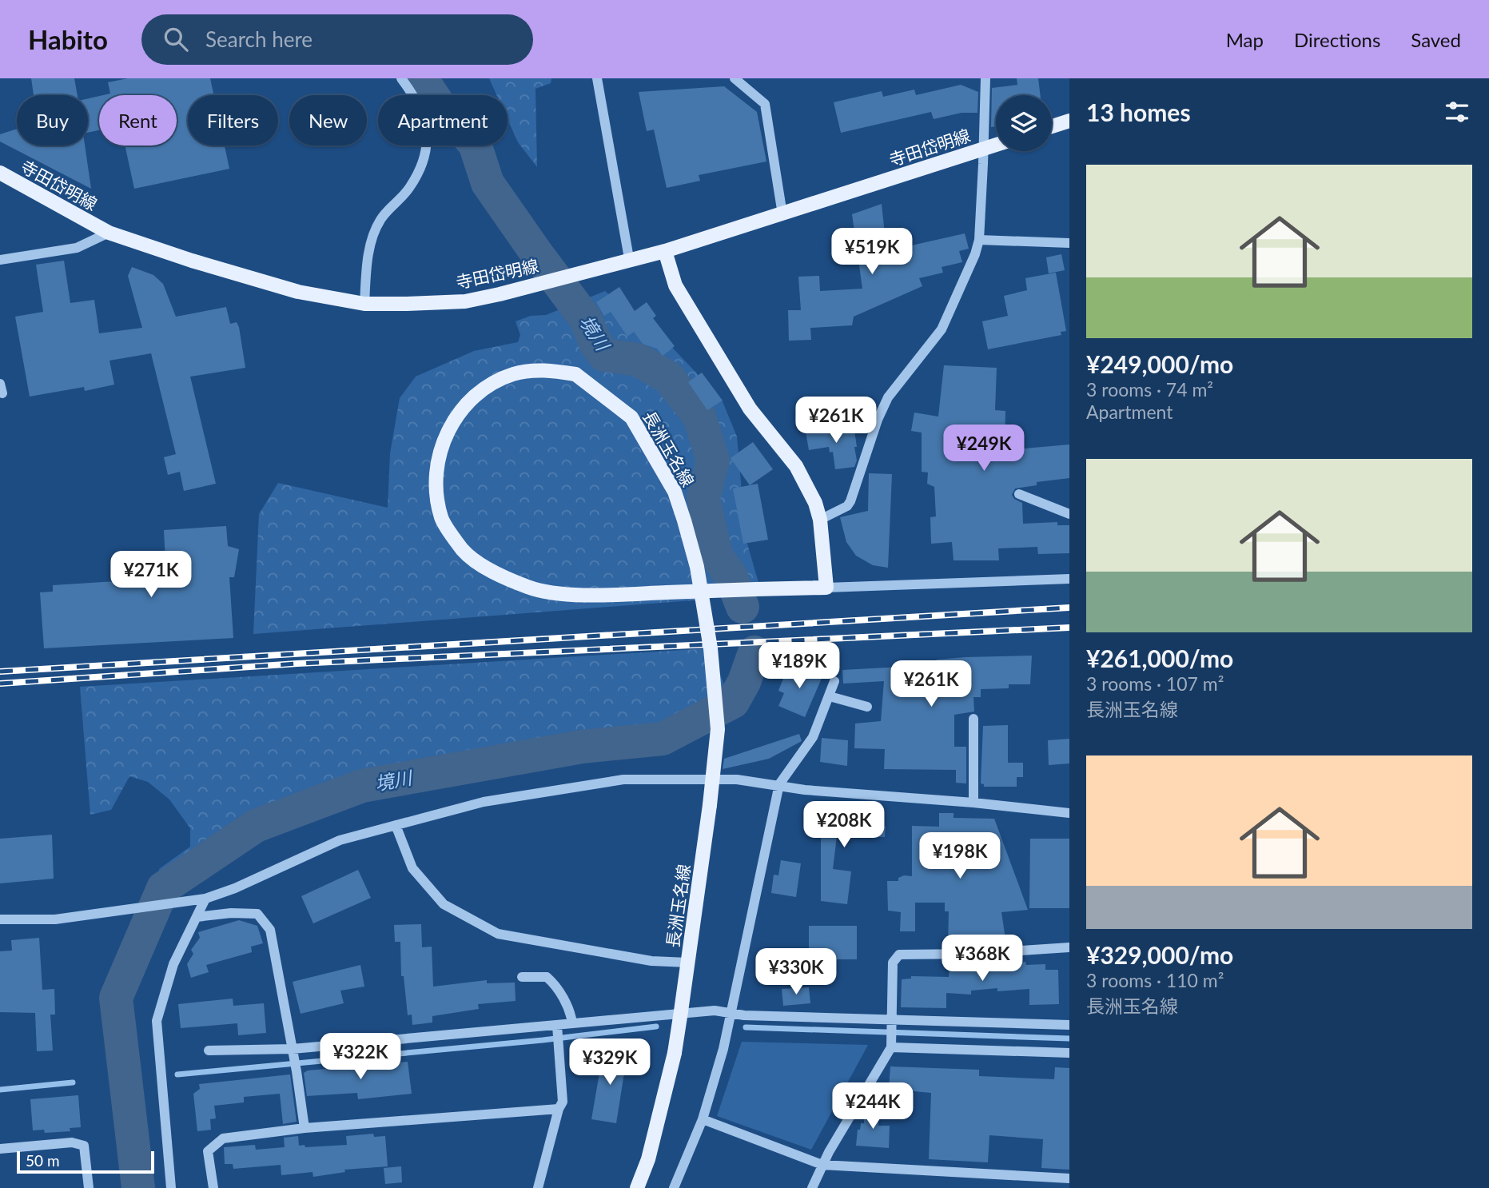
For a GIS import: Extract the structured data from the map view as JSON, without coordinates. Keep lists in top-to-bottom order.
{
  "streets": {
    "main road": ["寺田岱明線", "長洲玉名線"]
  },
  "water": ["境川"],
  "scale_bar": "50 m",
  "page": {
    "header": "Habito",
    "search": "Search here",
    "nav": ["Map", "Directions", "Saved"],
    "heading": "13 homes",
    "chip": [
      "Buy",
      "Rent",
      "Filters",
      "New",
      "Apartment"
    ],
    "list": [
      {
        "name": "¥249,000/mo",
        "note": "3 rooms · 74 m² · Apartment"
      },
      {
        "name": "¥261,000/mo",
        "note": "3 rooms · 107 m² · 長洲玉名線"
      },
      {
        "name": "¥329,000/mo",
        "note": "3 rooms · 110 m² · 長洲玉名線"
      }
    ],
    "price": [
      "¥519K",
      "¥261K",
      "¥249K",
      "¥271K",
      "¥189K",
      "¥261K",
      "¥208K",
      "¥198K",
      "¥368K",
      "¥330K",
      "¥322K",
      "¥329K",
      "¥244K"
    ],
    "scale": "50 m"
  }
}
